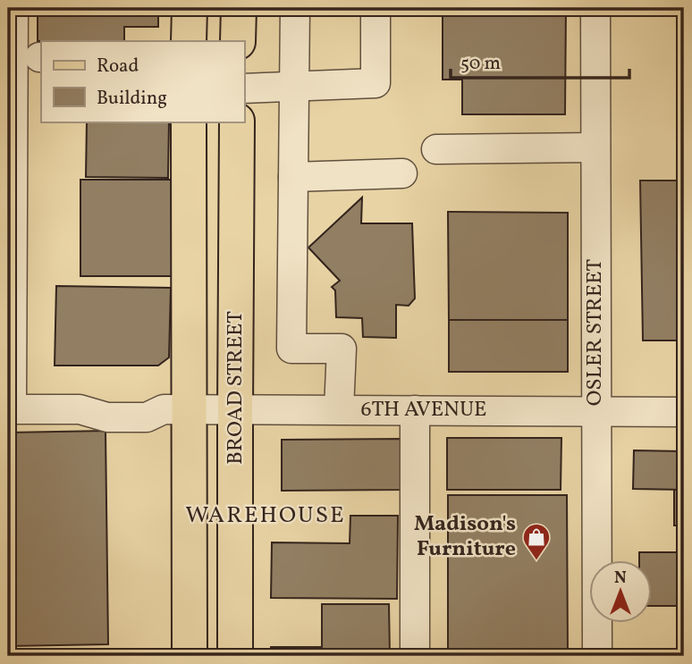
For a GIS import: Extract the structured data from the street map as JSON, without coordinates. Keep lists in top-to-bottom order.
{
  "streets": {
    "main road": ["BROAD STREET"],
    "street": ["OSLER STREET", "6TH AVENUE"]
  },
  "crossings": [
    ["OSLER STREET", "6TH AVENUE"],
    ["BROAD STREET", "6TH AVENUE"]
  ],
  "districts": ["WAREHOUSE"],
  "places": {
    "shop": ["Madison's Furniture"]
  },
  "legend": ["Road", "Building"],
  "scale_bar": "50 m",
  "north": "top"
}
